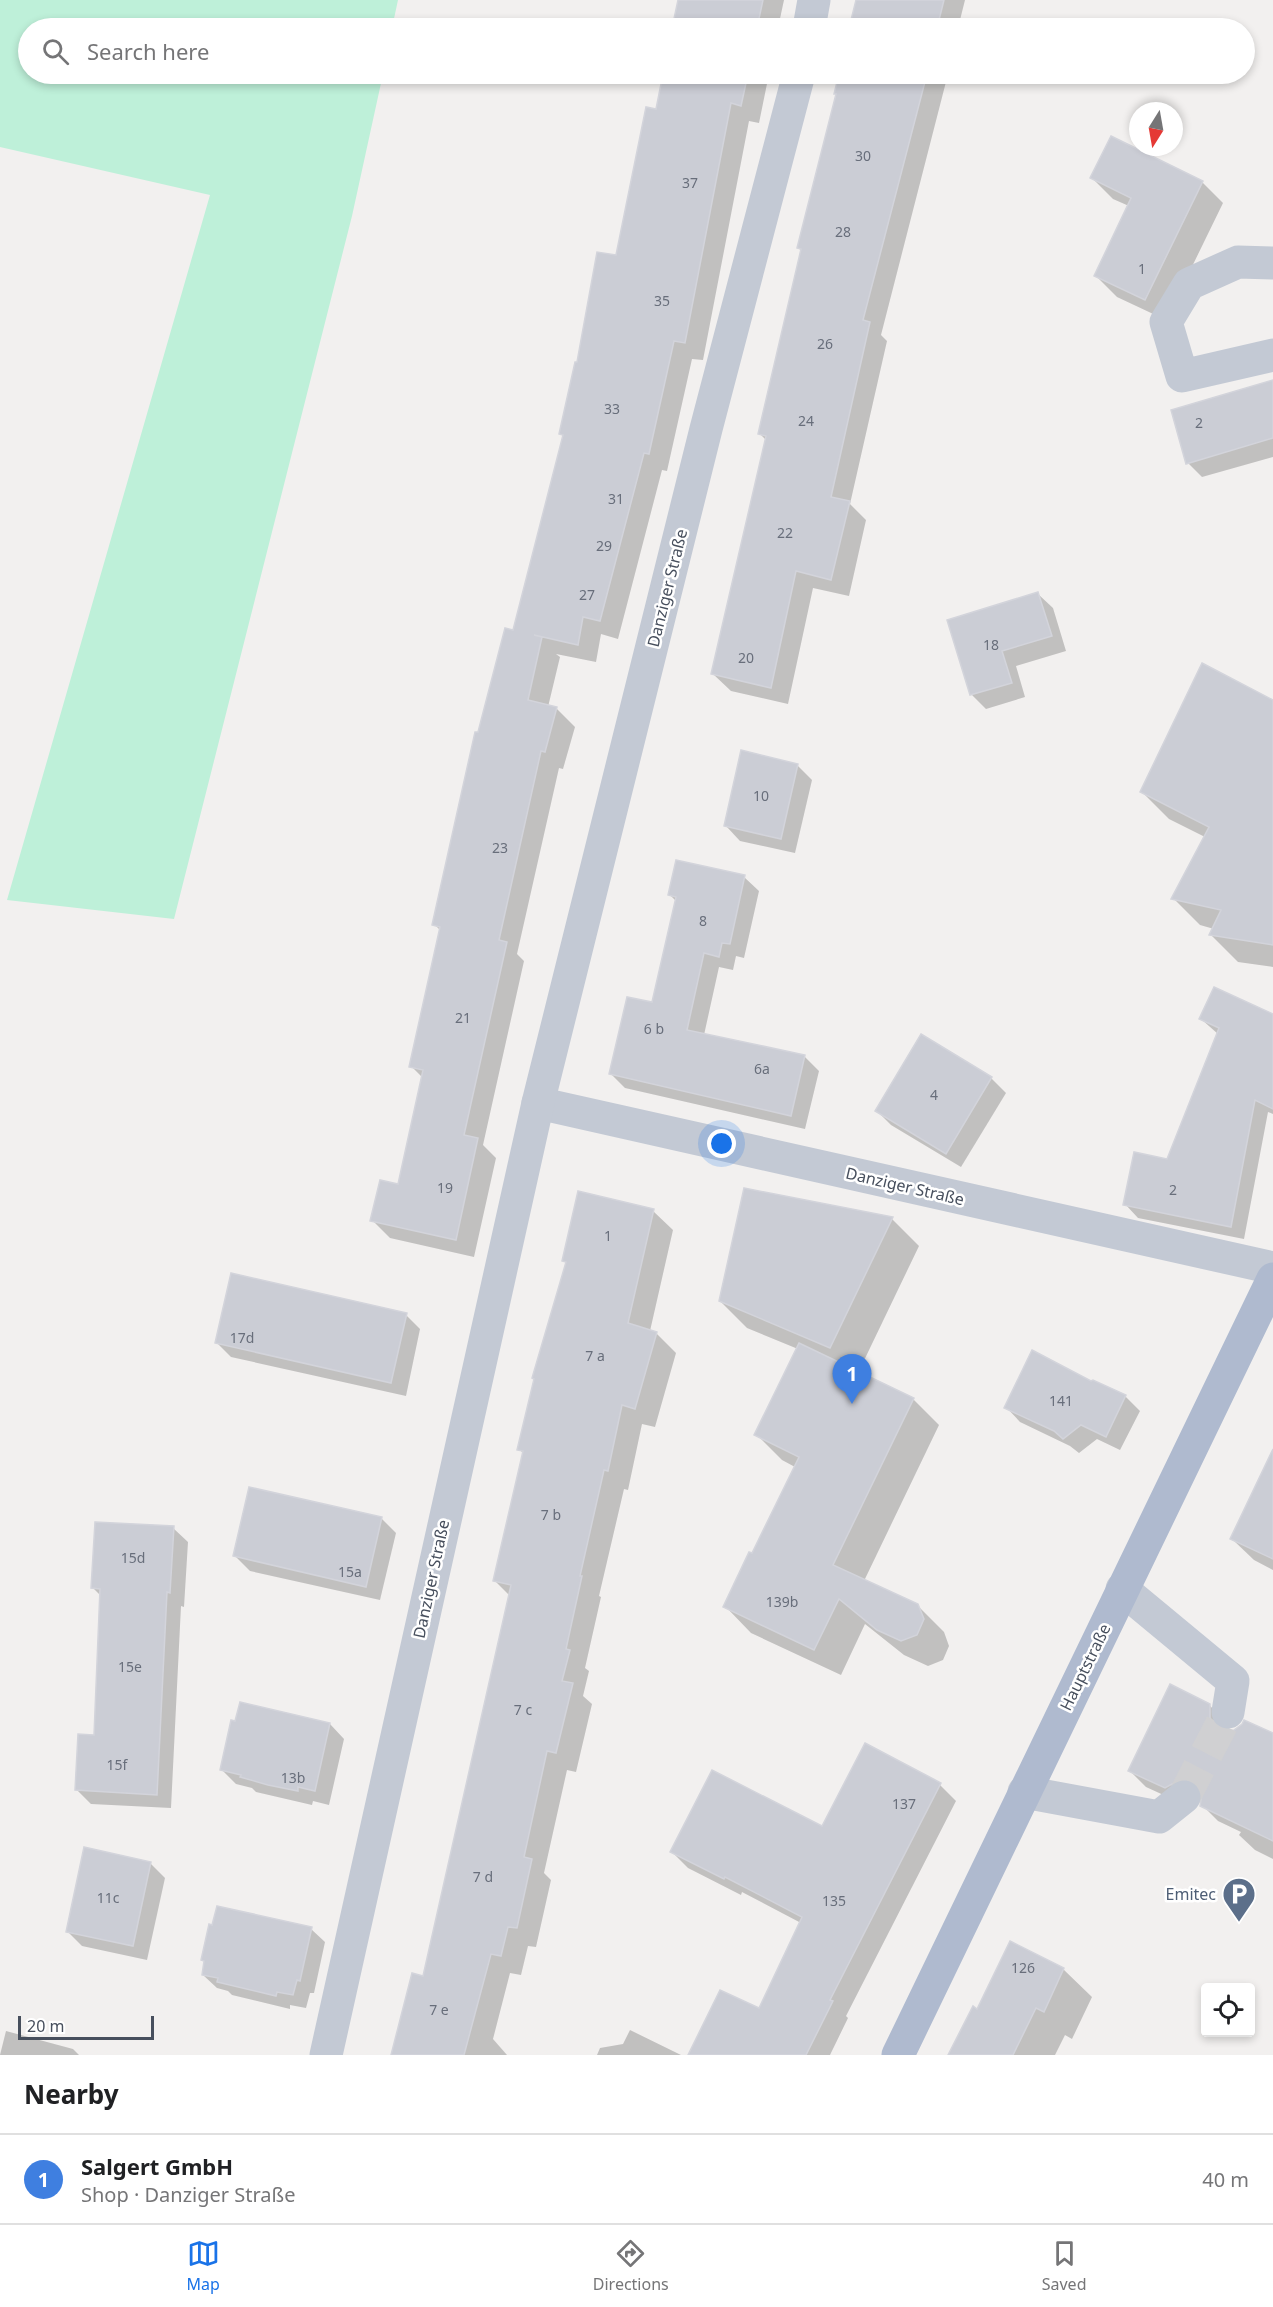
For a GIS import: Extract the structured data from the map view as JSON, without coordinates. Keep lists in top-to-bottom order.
{
  "streets": {
    "main road": ["Hauptstraße"],
    "street": ["Danziger Straße"]
  },
  "places": {
    "parking": ["Emitec"]
  },
  "house_numbers": [
    "30",
    "37",
    "28",
    "1",
    "35",
    "26",
    "33",
    "24",
    "2",
    "31",
    "22",
    "29",
    "27",
    "18",
    "20",
    "10",
    "23",
    "8",
    "21",
    "6 b",
    "6a",
    "4",
    "19",
    "2",
    "1",
    "17d",
    "7 a",
    "141",
    "7 b",
    "15d",
    "15a",
    "139b",
    "15e",
    "7 c",
    "15f",
    "13b",
    "137",
    "7 d",
    "11c",
    "135",
    "126",
    "7 e"
  ],
  "scale_bar": "20 m",
  "north": "bottom",
  "page": {
    "search": "Search here",
    "pins": "1",
    "scale": "20 m",
    "heading": "Nearby",
    "list": [
      {
        "mark": "1",
        "name": "Salgert GmbH",
        "note": "Shop · Danziger Straße",
        "value": "40 m"
      }
    ],
    "nav": ["Map", "Directions", "Saved"]
  }
}
